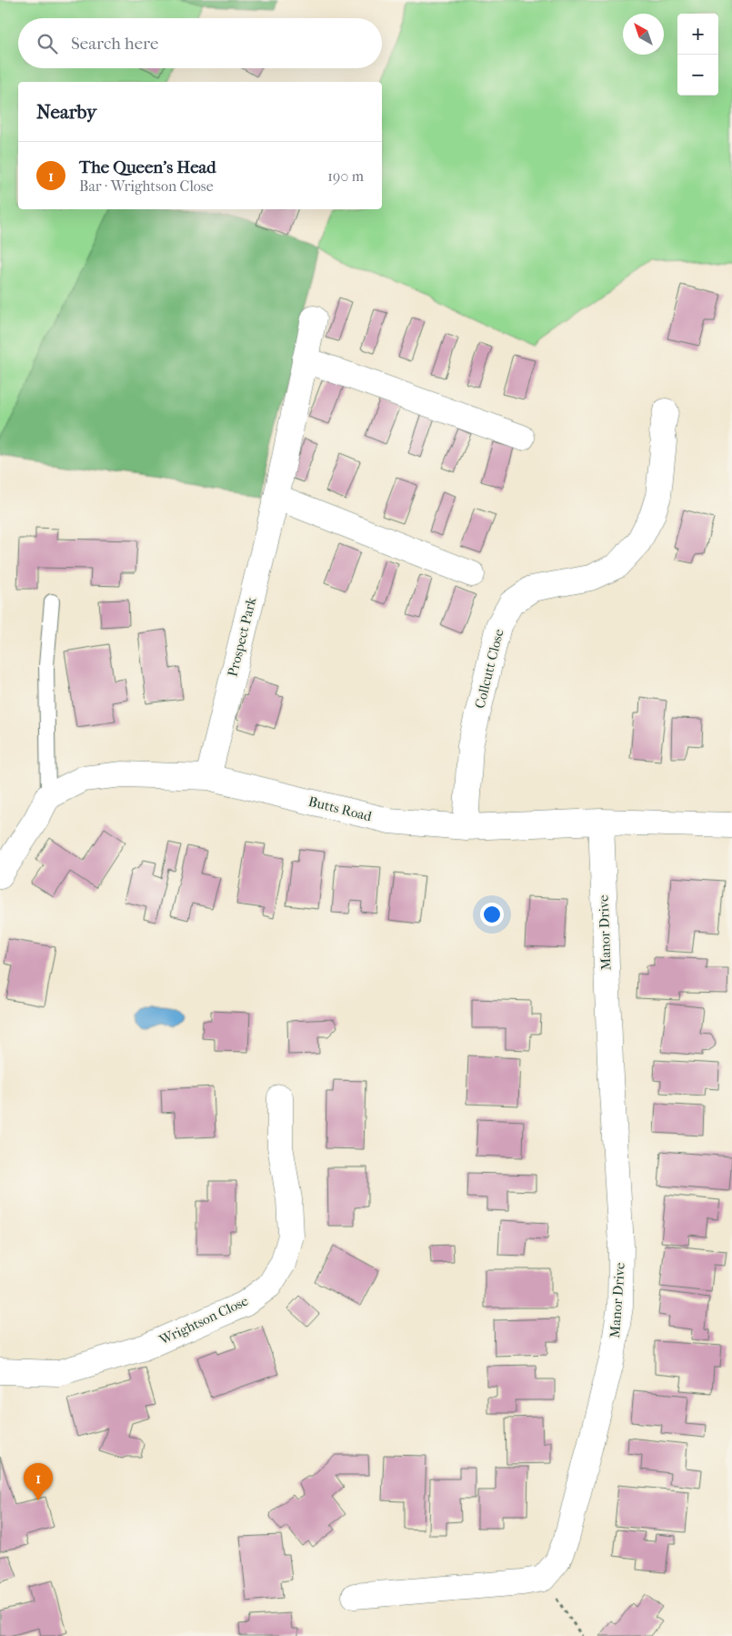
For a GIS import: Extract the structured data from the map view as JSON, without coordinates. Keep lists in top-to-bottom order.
{
  "streets": {
    "street": [
      "Prospect Park",
      "Collcutt Close",
      "Butts Road",
      "Manor Drive",
      "Wrightson Close"
    ]
  },
  "crossings": [
    ["Prospect Park", "Butts Road"],
    ["Collcutt Close", "Butts Road"],
    ["Butts Road", "Manor Drive"]
  ],
  "north": "top left",
  "page": {
    "map_buttons": ["+", "−"],
    "search": "Search here",
    "heading": "Nearby",
    "list": [
      {
        "mark": "1",
        "name": "The Queen's Head",
        "note": "Bar · Wrightson Close",
        "value": "190 m"
      }
    ],
    "pins": "1"
  }
}
